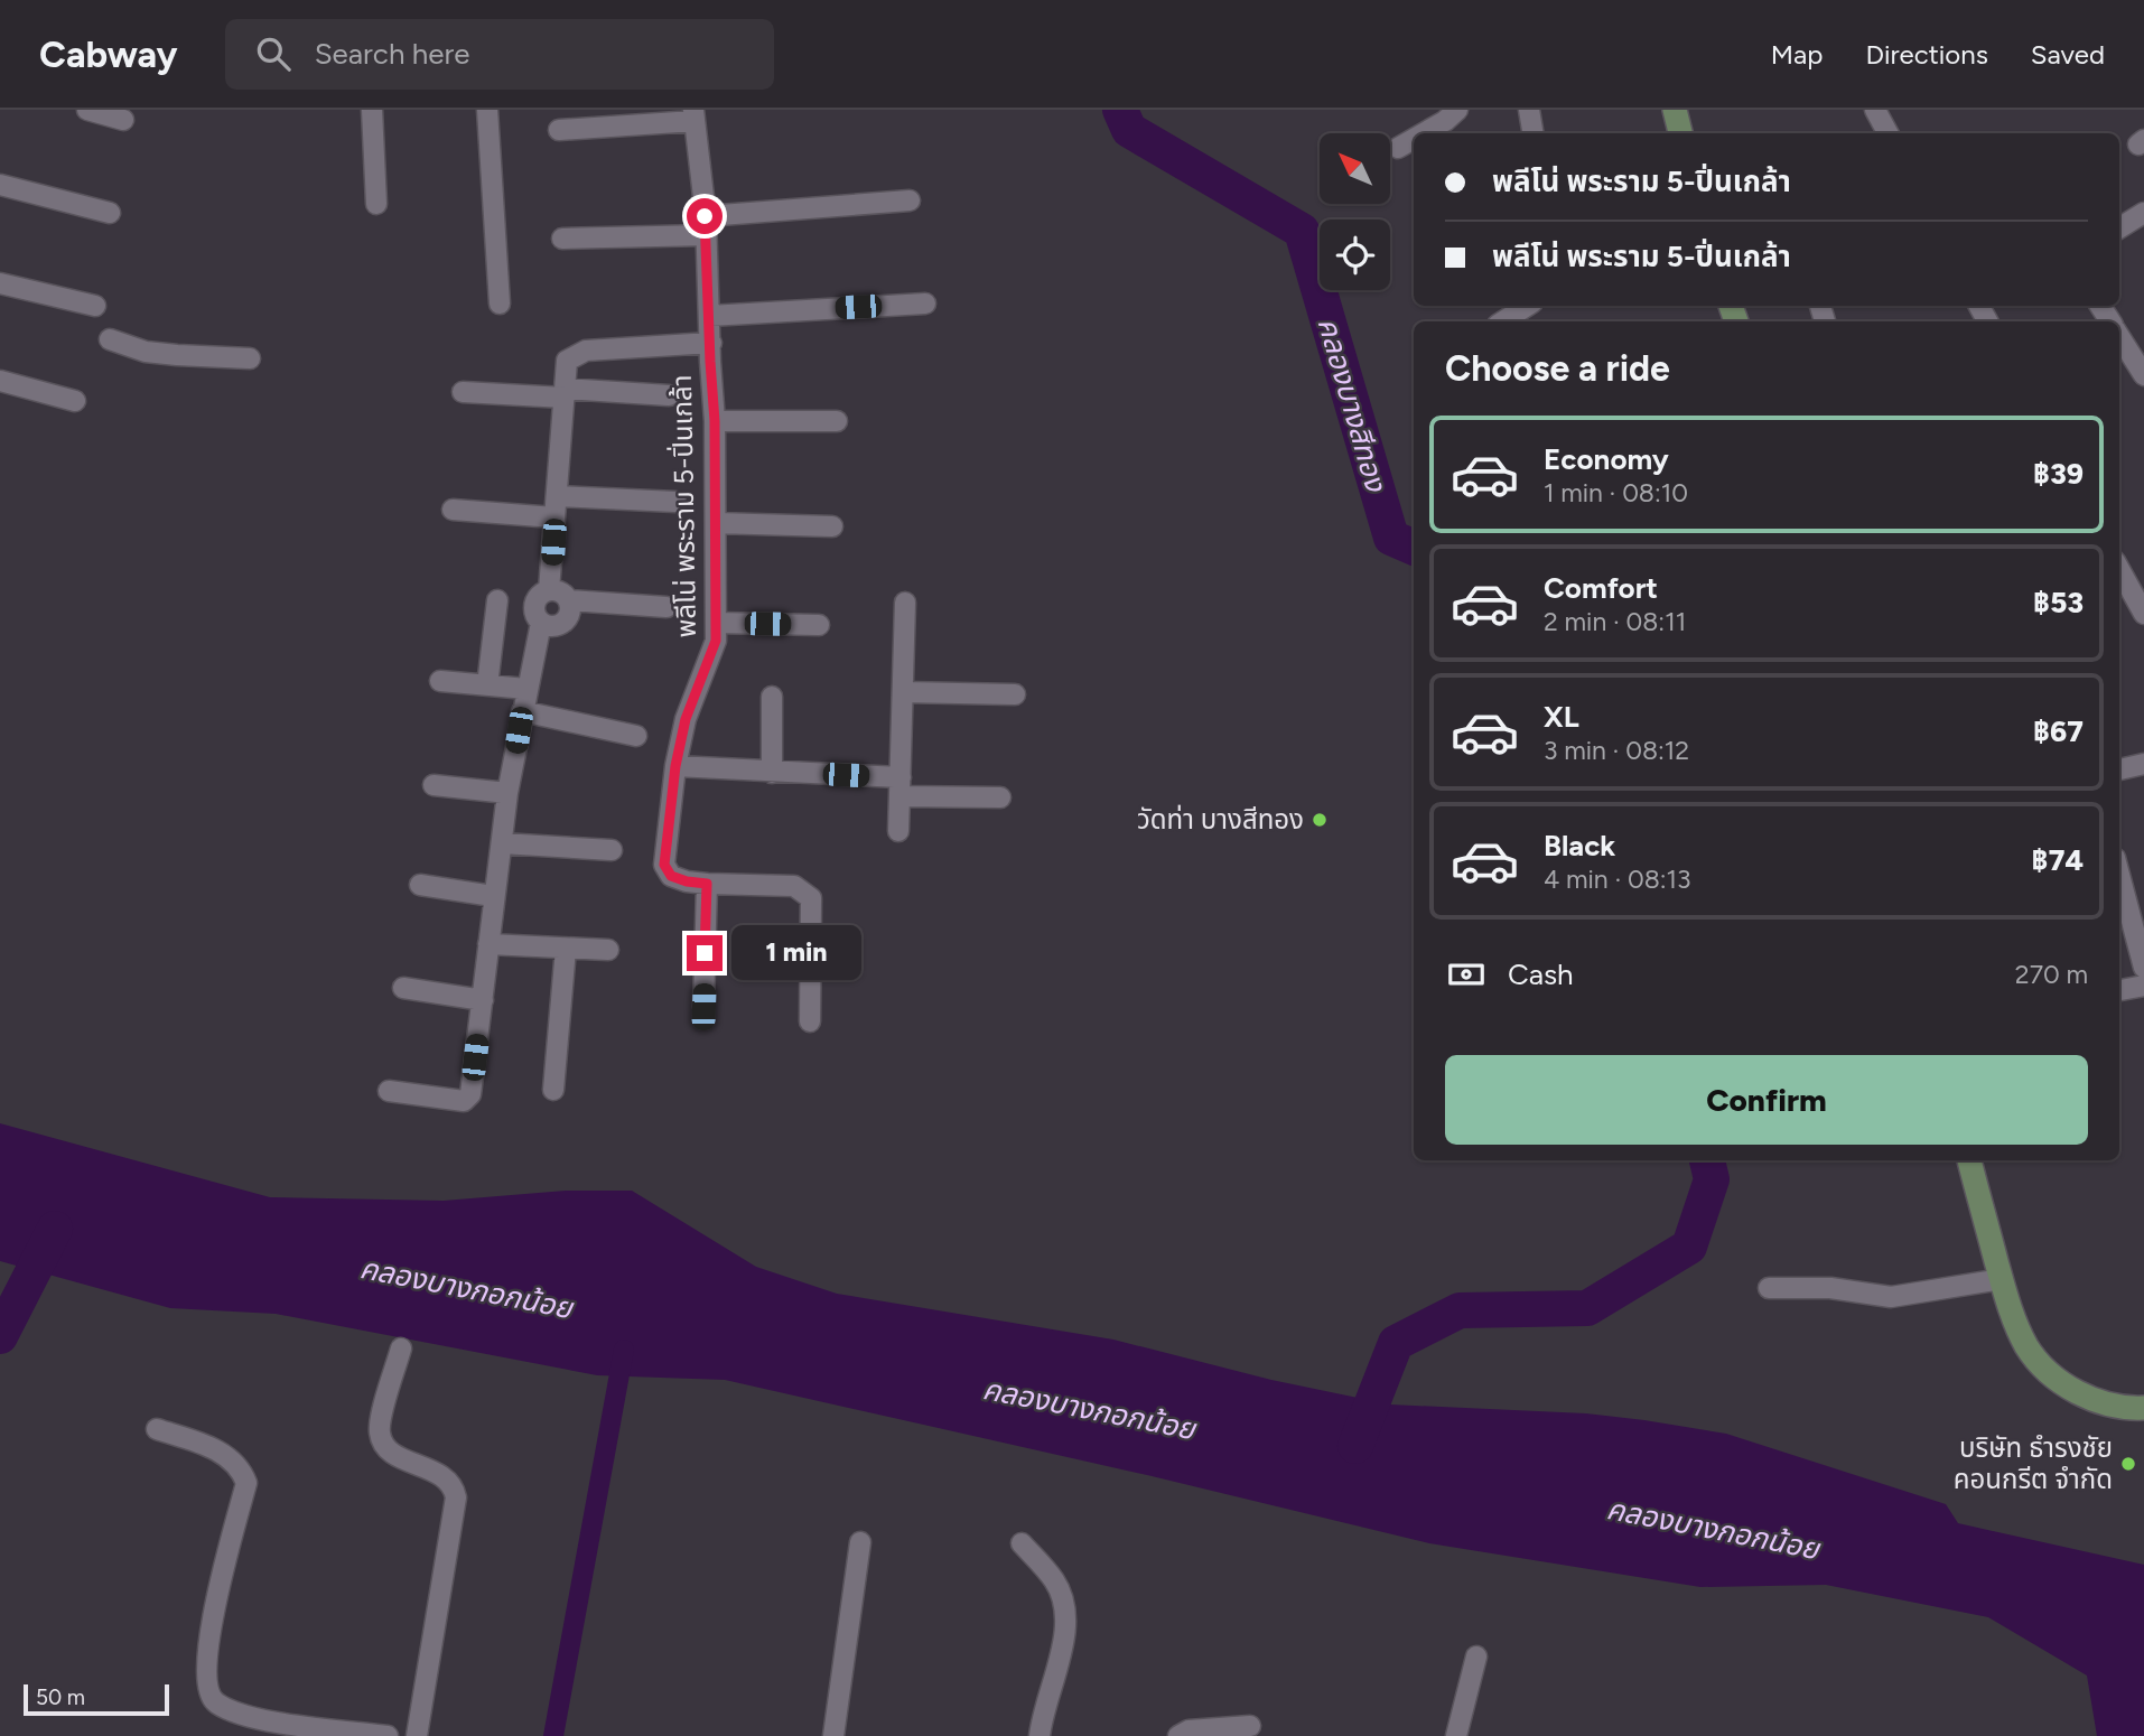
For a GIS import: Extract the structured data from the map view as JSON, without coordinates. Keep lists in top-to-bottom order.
{
  "streets": {
    "street": ["พลีโน่ พระราม 5-ปิ่นเกล้า"]
  },
  "water": ["คลองบางสีทอง", "คลองบางกอกน้อย"],
  "places": ["วัดท่า บางสีทอง", "บริษัท ธำรงชัย คอนกรีต จำกัด"],
  "scale_bar": "50 m",
  "north": "top left",
  "page": {
    "header": "Cabway",
    "search": "Search here",
    "nav": ["Map", "Directions", "Saved"],
    "banner": ["พลีโน่ พระราม 5-ปิ่นเกล้า", "พลีโน่ พระราม 5-ปิ่นเกล้า"],
    "heading": "Choose a ride",
    "list": [
      {
        "name": "Economy",
        "note": "1 min · 08:10",
        "value": "฿39"
      },
      {
        "name": "Comfort",
        "note": "2 min · 08:11",
        "value": "฿53"
      },
      {
        "name": "XL",
        "note": "3 min · 08:12",
        "value": "฿67"
      },
      {
        "name": "Black",
        "note": "4 min · 08:13",
        "value": "฿74"
      }
    ],
    "bubble": "1 min",
    "pay": ["Cash", "270 m"],
    "buttons": "Confirm",
    "scale": "50 m"
  }
}
